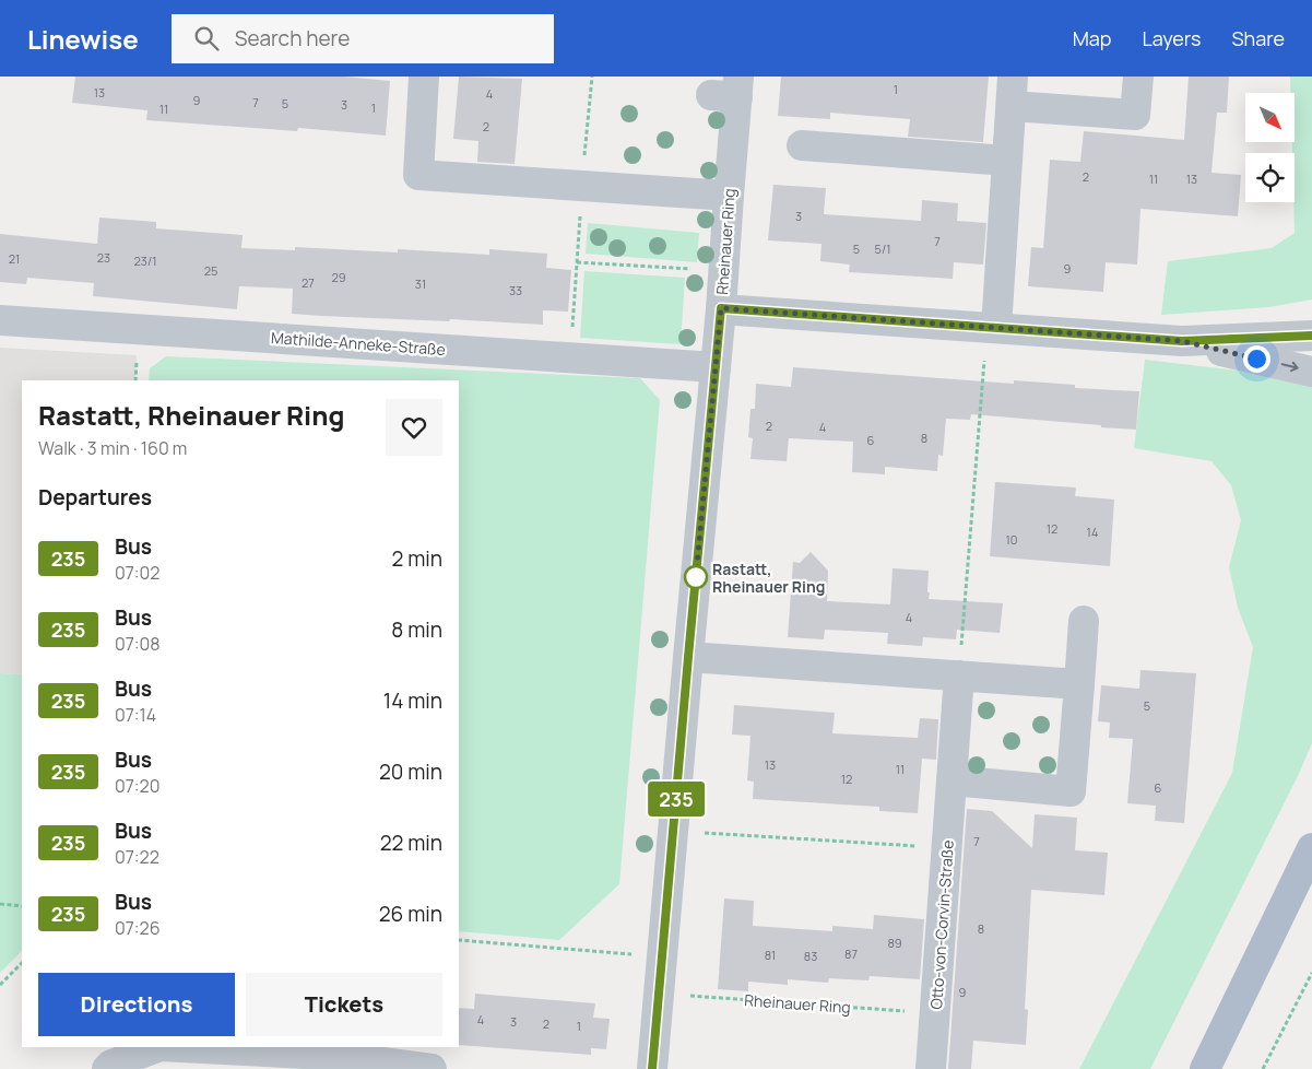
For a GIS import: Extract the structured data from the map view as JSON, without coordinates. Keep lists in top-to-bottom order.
{
  "streets": {
    "street": ["Rheinauer Ring", "Mathilde-Anneke-Straße", "Otto-von-Corvin-Straße"]
  },
  "crossings": [
    ["Rheinauer Ring", "Mathilde-Anneke-Straße"],
    ["Rheinauer Ring", "Otto-von-Corvin-Straße"]
  ],
  "places": ["Rastatt, Rheinauer Ring"],
  "lines": ["bus line 235"],
  "house_numbers": [
    "1",
    "13",
    "4",
    "9",
    "7",
    "5",
    "3",
    "1",
    "11",
    "2",
    "2",
    "11",
    "13",
    "3",
    "7",
    "5",
    "5/1",
    "23",
    "21",
    "23/1",
    "9",
    "25",
    "29",
    "27",
    "31",
    "33",
    "2",
    "4",
    "8",
    "6",
    "12",
    "14",
    "10",
    "4",
    "5",
    "13",
    "11",
    "12",
    "6",
    "7",
    "8",
    "89",
    "87",
    "81",
    "83",
    "9",
    "4",
    "3",
    "2",
    "1"
  ],
  "north": "bottom right",
  "page": {
    "header": "Linewise",
    "search": "Search here",
    "nav": ["Map", "Layers", "Share"],
    "on_map": "235",
    "heading": [
      ["Rastatt, Rheinauer Ring", "Walk · 3 min · 160 m"],
      "Departures"
    ],
    "list": [
      {
        "mark": "235",
        "name": "Bus",
        "note": "07:02",
        "value": "2 min"
      },
      {
        "mark": "235",
        "name": "Bus",
        "note": "07:08",
        "value": "8 min"
      },
      {
        "mark": "235",
        "name": "Bus",
        "note": "07:14",
        "value": "14 min"
      },
      {
        "mark": "235",
        "name": "Bus",
        "note": "07:20",
        "value": "20 min"
      },
      {
        "mark": "235",
        "name": "Bus",
        "note": "07:22",
        "value": "22 min"
      },
      {
        "mark": "235",
        "name": "Bus",
        "note": "07:26",
        "value": "26 min"
      }
    ],
    "buttons": ["Directions", "Tickets"]
  }
}
